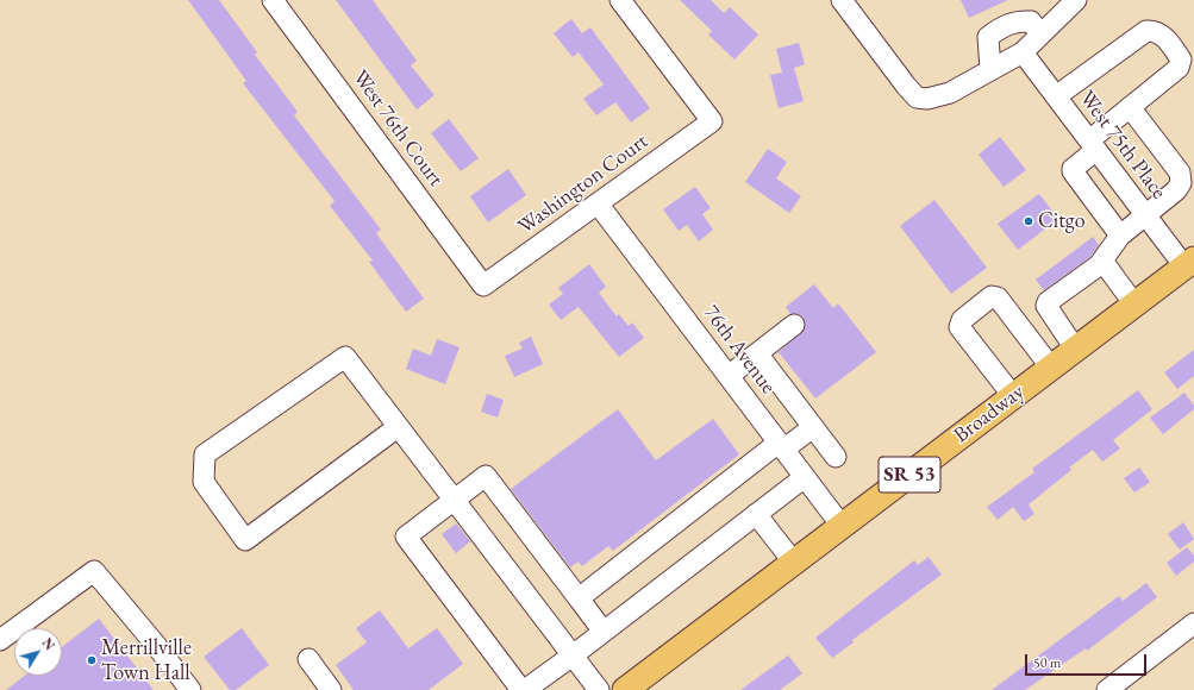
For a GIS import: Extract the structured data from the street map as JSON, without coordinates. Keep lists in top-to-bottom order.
{
  "streets": {
    "main road": ["Broadway", "SR 53"],
    "street": [
      "West 76th Court",
      "West 75th Place",
      "Washington Court",
      "76th Avenue"
    ]
  },
  "crossings": [
    ["West 76th Court", "Washington Court"],
    ["West 75th Place", "Broadway"],
    ["Washington Court", "76th Avenue"],
    ["76th Avenue", "Broadway"]
  ],
  "places": ["Citgo", "Merrillville Town Hall"],
  "scale_bar": "50 m",
  "north": "top right"
}
